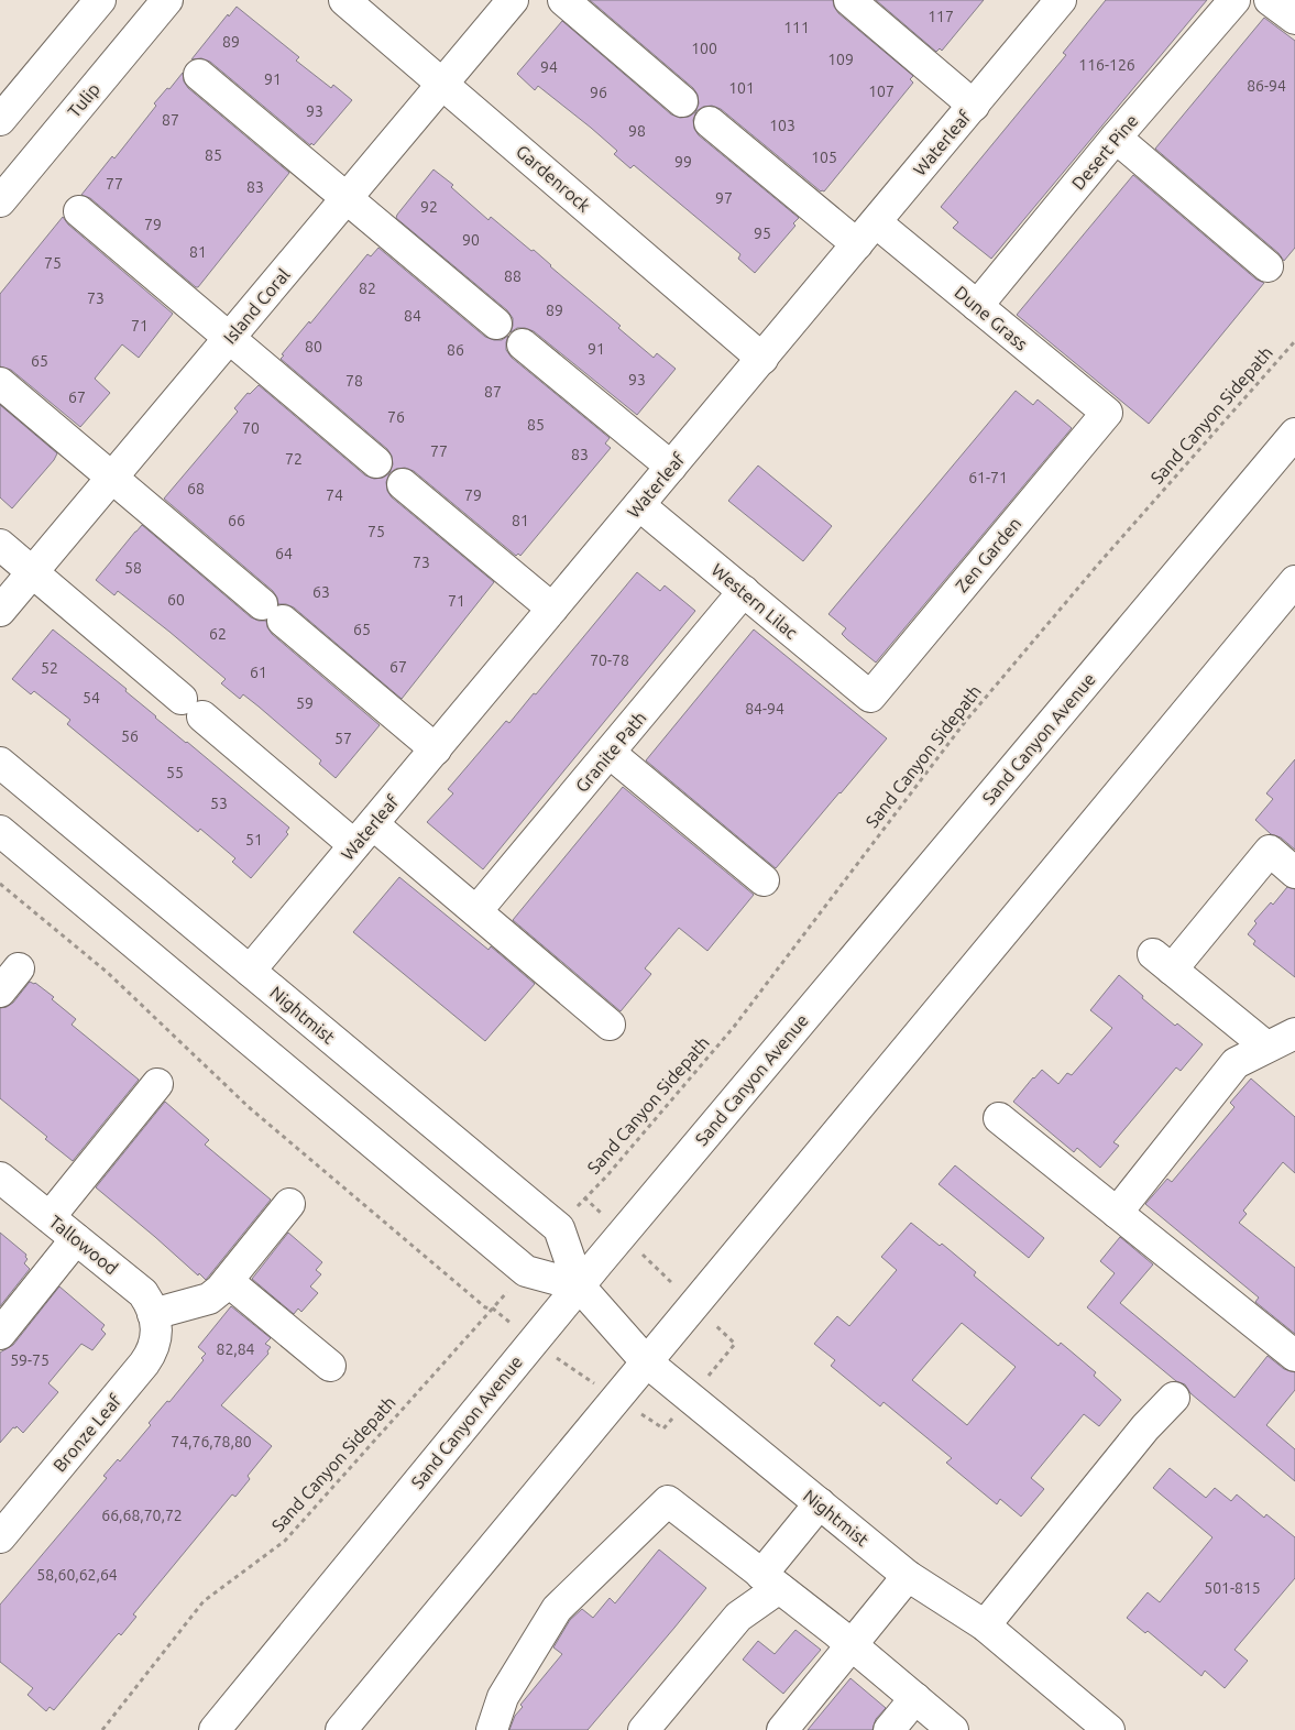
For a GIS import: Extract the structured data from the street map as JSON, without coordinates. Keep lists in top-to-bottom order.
{
  "streets": {
    "street": [
      "Tulip",
      "Waterleaf",
      "Desert Pine",
      "Gardenrock",
      "Island Coral",
      "Dune Grass",
      "Zen Garden",
      "Western Lilac",
      "Sand Canyon Avenue",
      "Granite Path",
      "Nightmist",
      "Tallowood",
      "Bronze Leaf"
    ],
    "path": ["Sand Canyon Sidepath"]
  },
  "crossings": [
    ["Waterleaf", "Gardenrock"],
    ["Waterleaf", "Dune Grass"],
    ["Waterleaf", "Western Lilac"],
    ["Waterleaf", "Nightmist"],
    ["Desert Pine", "Dune Grass"],
    ["Gardenrock", "Island Coral"],
    ["Dune Grass", "Zen Garden"],
    ["Zen Garden", "Western Lilac"],
    ["Western Lilac", "Granite Path"],
    ["Sand Canyon Avenue", "Nightmist"],
    ["Tallowood", "Bronze Leaf"]
  ],
  "house_numbers": [
    "117",
    "111",
    "89",
    "100",
    "109",
    "116-126",
    "94",
    "91",
    "86-94",
    "101",
    "107",
    "96",
    "93",
    "87",
    "103",
    "98",
    "85",
    "105",
    "99",
    "77",
    "83",
    "97",
    "92",
    "79",
    "95",
    "90",
    "81",
    "75",
    "88",
    "82",
    "73",
    "89",
    "84",
    "71",
    "80",
    "91",
    "86",
    "65",
    "93",
    "78",
    "87",
    "67",
    "76",
    "85",
    "70",
    "77",
    "83",
    "72",
    "61-71",
    "68",
    "74",
    "79",
    "66",
    "81",
    "75",
    "64",
    "73",
    "58",
    "63",
    "60",
    "71",
    "65",
    "62",
    "70-78",
    "67",
    "52",
    "61",
    "54",
    "59",
    "84-94",
    "56",
    "57",
    "55",
    "53",
    "51",
    "82,84",
    "59-75",
    "74,76,78,80",
    "66,68,70,72",
    "58,60,62,64",
    "501-815"
  ]
}
